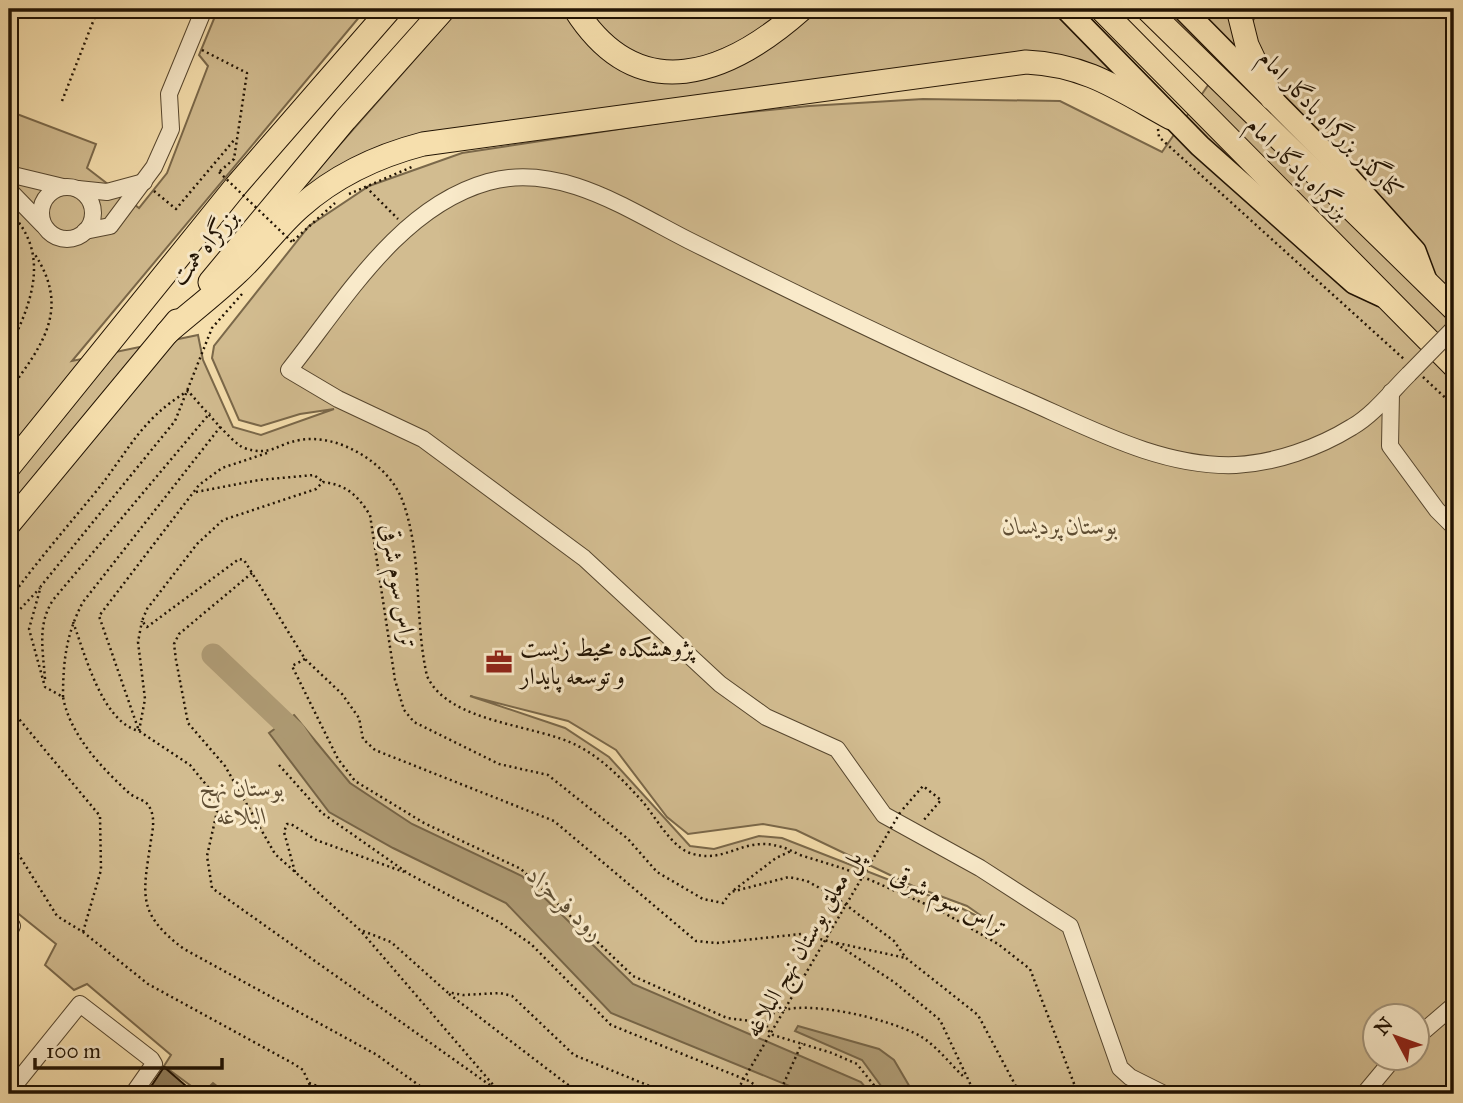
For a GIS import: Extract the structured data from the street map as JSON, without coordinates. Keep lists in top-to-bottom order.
{
  "streets": {
    "highway": ["بزرگراه یادگار امام", "بزرگراه همت"],
    "main road": ["کنارگذر بزرگراه یادگار امام"],
    "path": ["تراس سوم شرقی", "پل معلق بوستان نهج البلاغه"]
  },
  "crossings": [
    ["کنارگذر بزرگراه یادگار امام", "بزرگراه یادگار امام"]
  ],
  "water": ["رود فرحزاد"],
  "parks": ["بوستان پردیسان", "بوستان نهج البلاغه"],
  "places": {
    "office": ["پژوهشکده محیط زیست و توسعه پایدار"]
  },
  "scale_bar": "100 m",
  "north": "top left"
}
